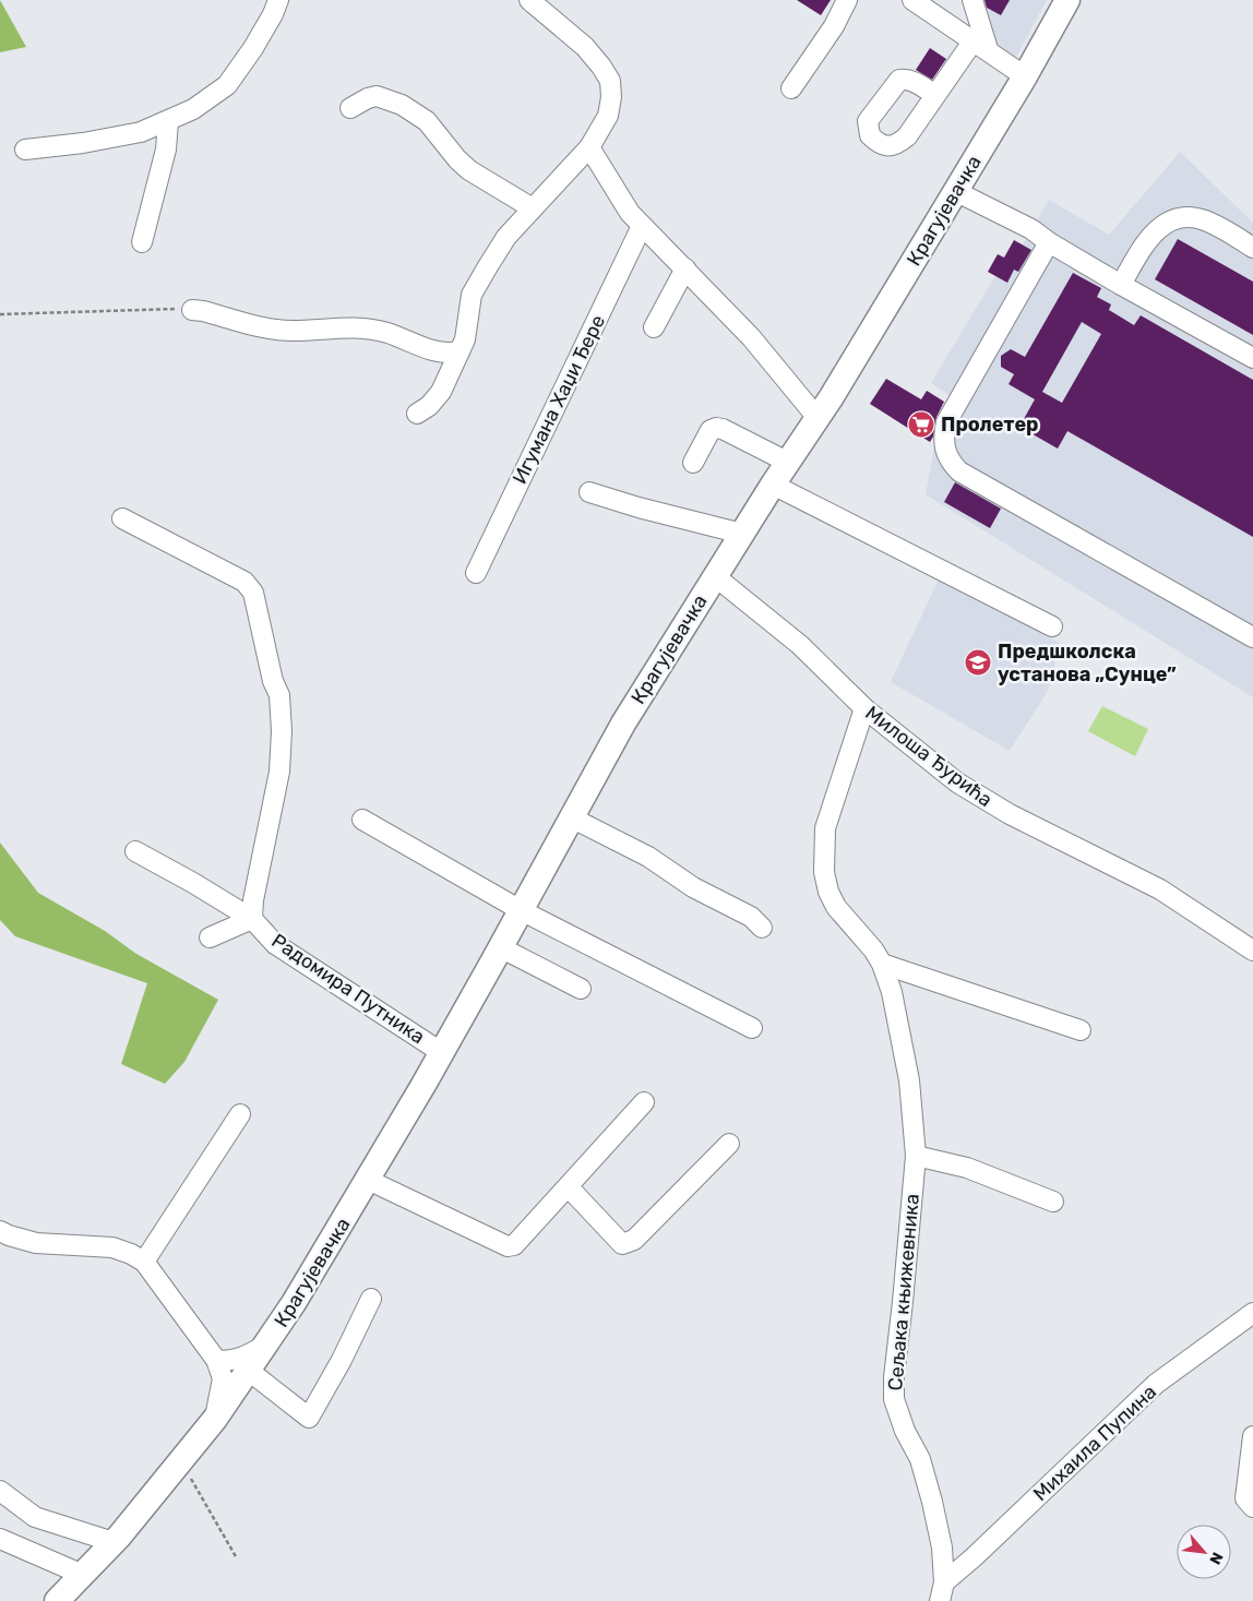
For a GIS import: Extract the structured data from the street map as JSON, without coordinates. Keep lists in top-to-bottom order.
{
  "streets": {
    "main road": ["Крагујевачка"],
    "street": [
      "Игумана Хаџи Ђере",
      "Милоша Ђурића",
      "Радомира Путника",
      "Сељака књижевника",
      "Михаила Пупина"
    ]
  },
  "crossings": [
    ["Крагујевачка", "Милоша Ђурића"],
    ["Крагујевачка", "Радомира Путника"],
    ["Милоша Ђурића", "Сељака књижевника"],
    ["Сељака књижевника", "Михаила Пупина"]
  ],
  "places": {
    "supermarket": ["Пролетер"],
    "school or university": ["Предшколска установа „Сунце”"]
  },
  "north": "bottom right"
}
